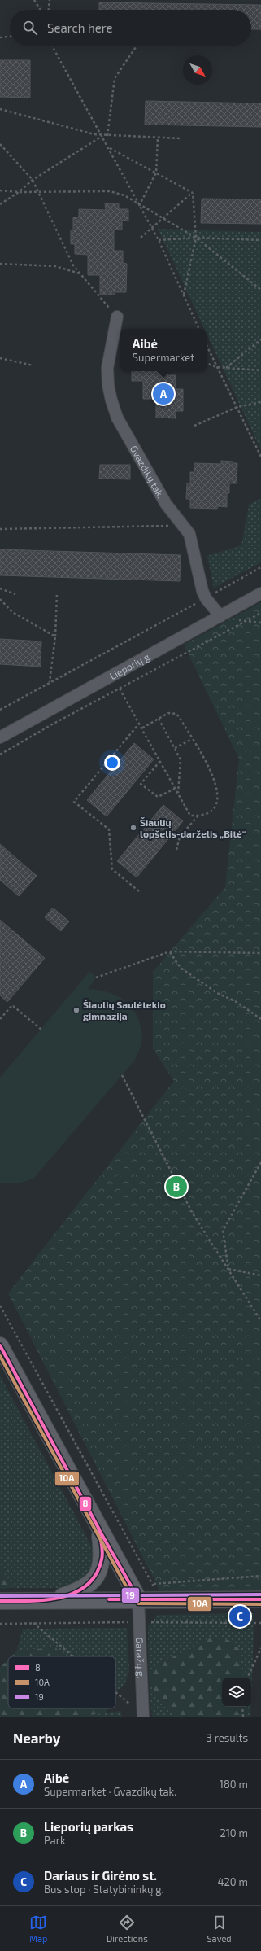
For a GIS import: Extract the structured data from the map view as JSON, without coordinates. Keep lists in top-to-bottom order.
{
  "streets": {
    "street": ["Gvazdikų tak.", "Lieporių g.", "Garažų g."]
  },
  "crossings": [
    ["Gvazdikų tak.", "Lieporių g."]
  ],
  "places": ["Šiaulių lopšelis-darželis „Bitė“", "Šiaulių Saulėtekio gimnazija"],
  "lines": ["transit line 8", "transit line 10A", "transit line 19"],
  "legend": ["8", "10A", "19"],
  "north": "bottom right",
  "page": {
    "search": "Search here",
    "popup": ["Aibė", "Supermarket"],
    "pins": ["A", "B", "C"],
    "heading": ["Nearby", "3 results"],
    "list": [
      {
        "mark": "A",
        "name": "Aibė",
        "note": "Supermarket · Gvazdikų tak.",
        "value": "180 m"
      },
      {
        "mark": "B",
        "name": "Lieporių parkas",
        "note": "Park",
        "value": "210 m"
      },
      {
        "mark": "C",
        "name": "Dariaus ir Girėno st.",
        "note": "Bus stop · Statybininkų g.",
        "value": "420 m"
      }
    ],
    "nav": ["Map", "Directions", "Saved"]
  }
}
